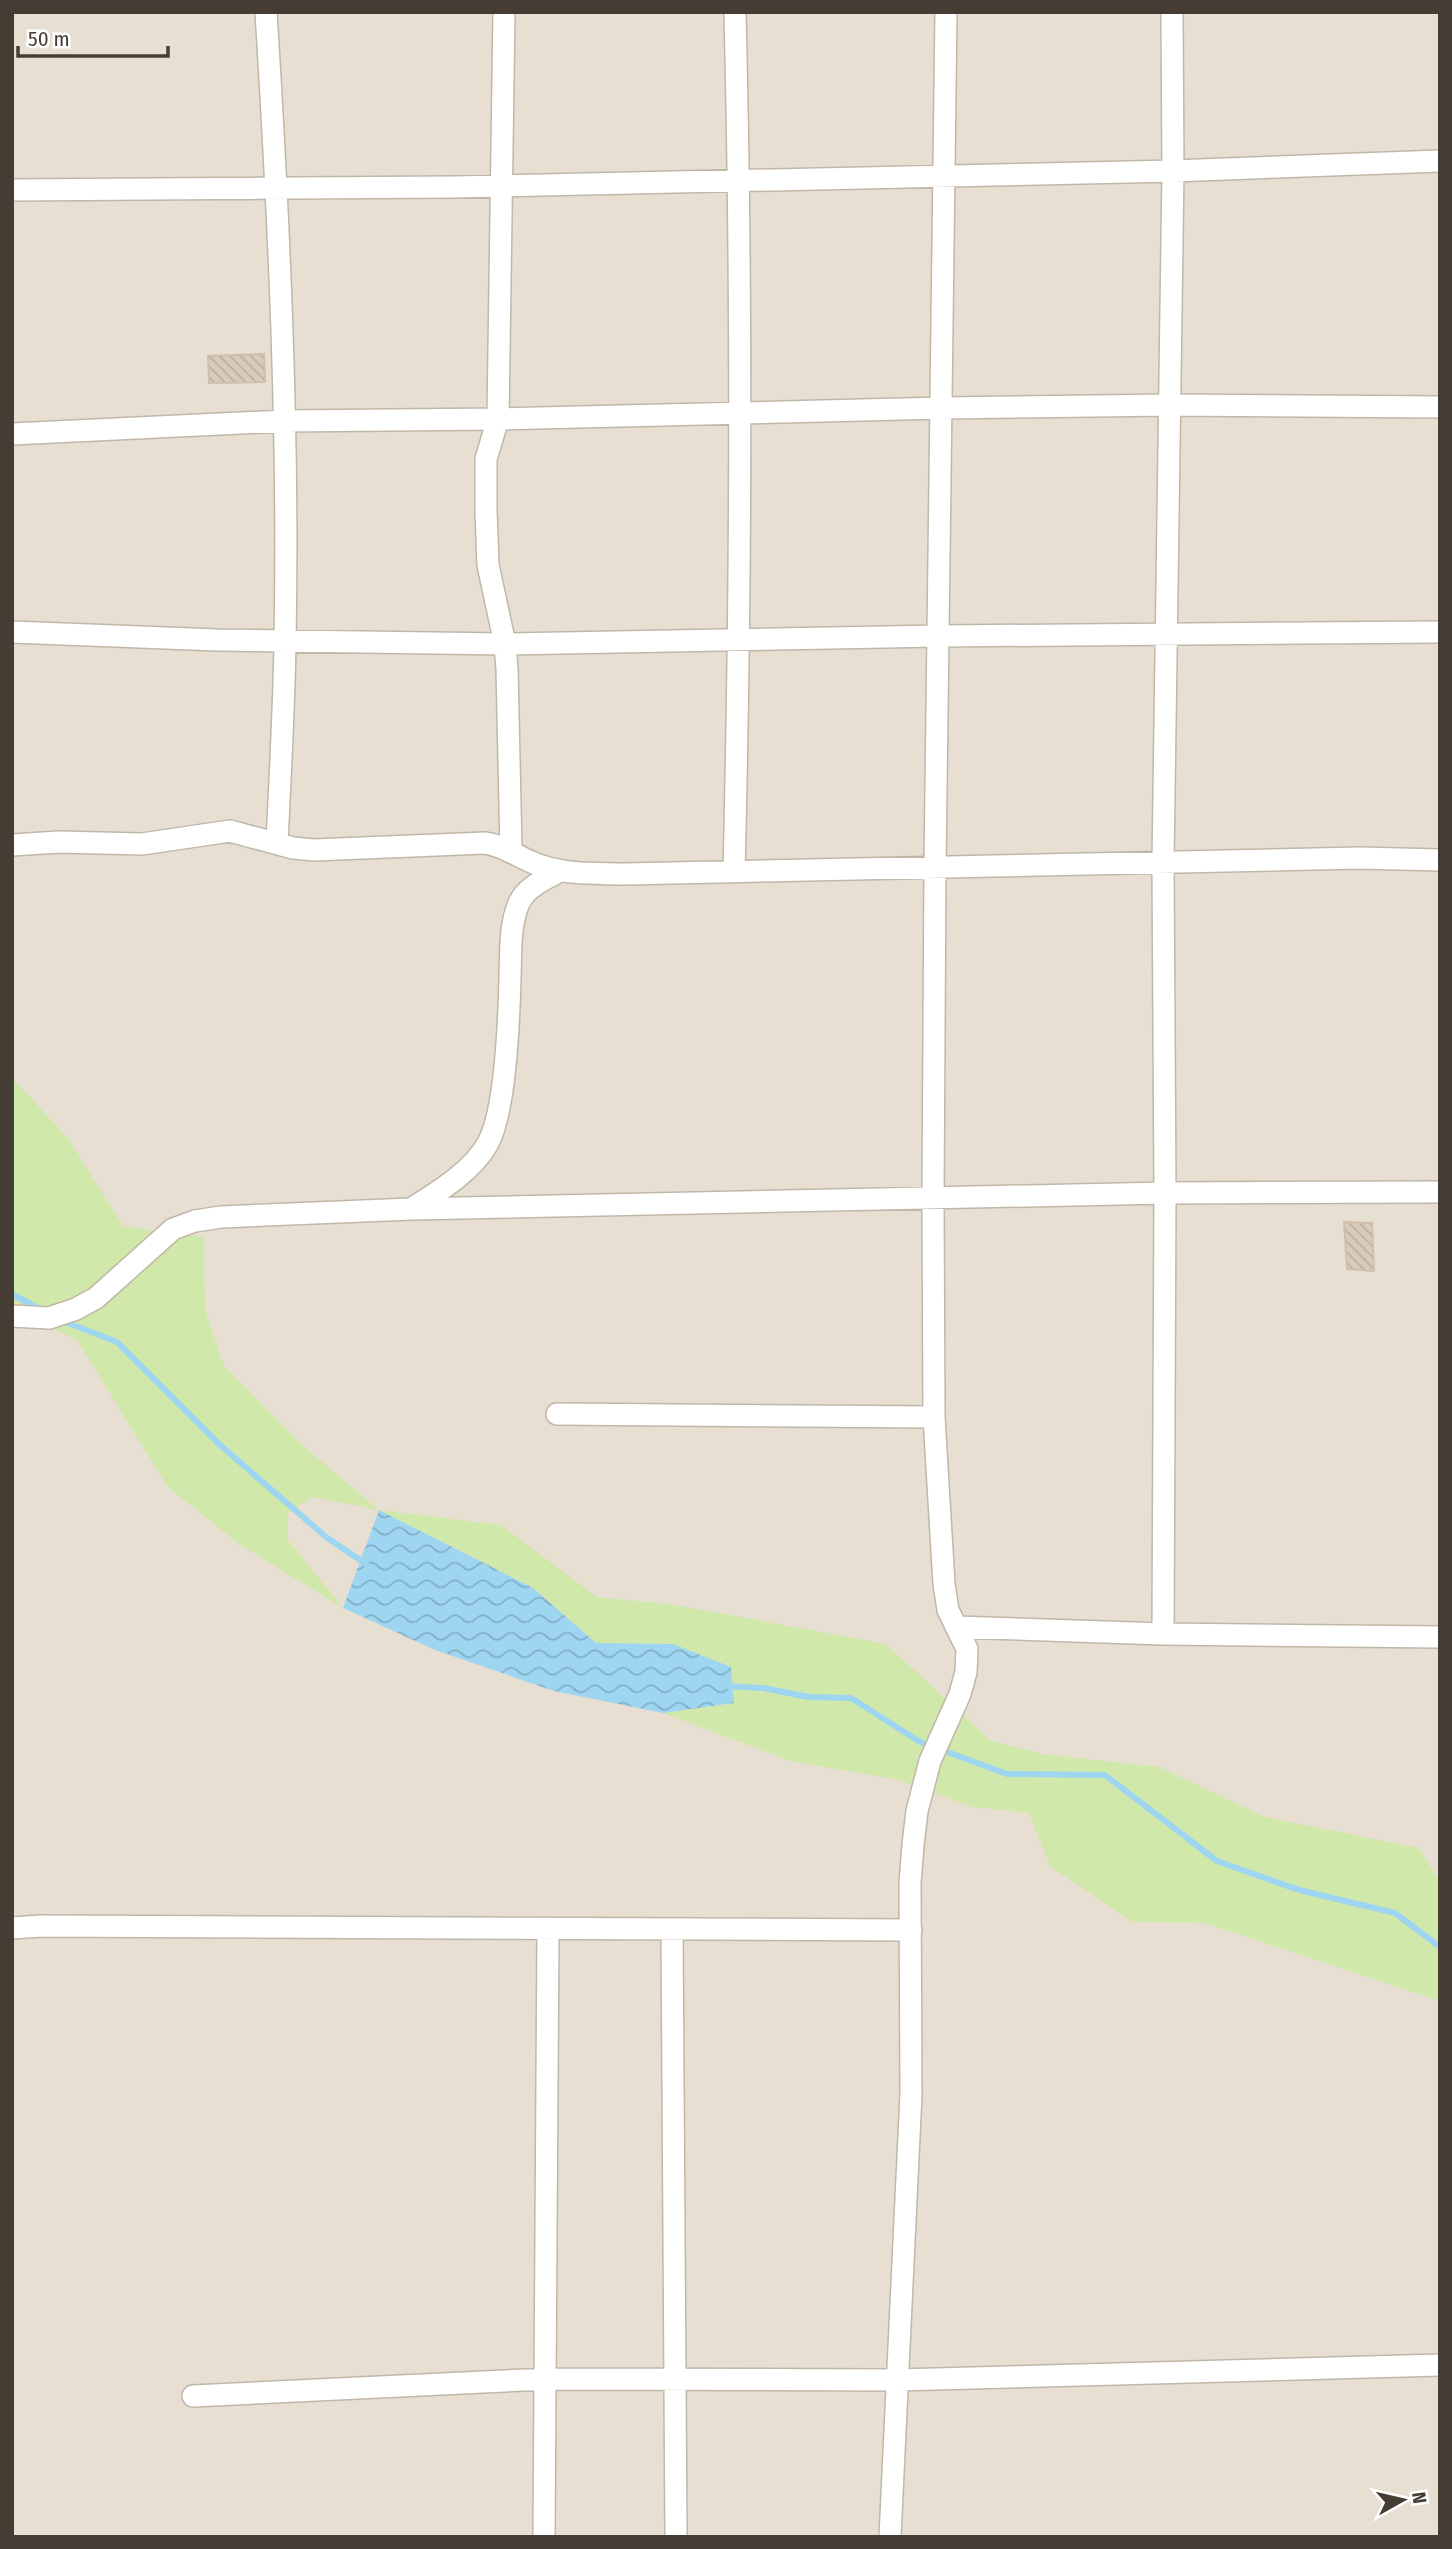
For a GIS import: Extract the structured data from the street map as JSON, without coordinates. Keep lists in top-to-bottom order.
{
  "scale_bar": "50 m",
  "north": "right"
}
